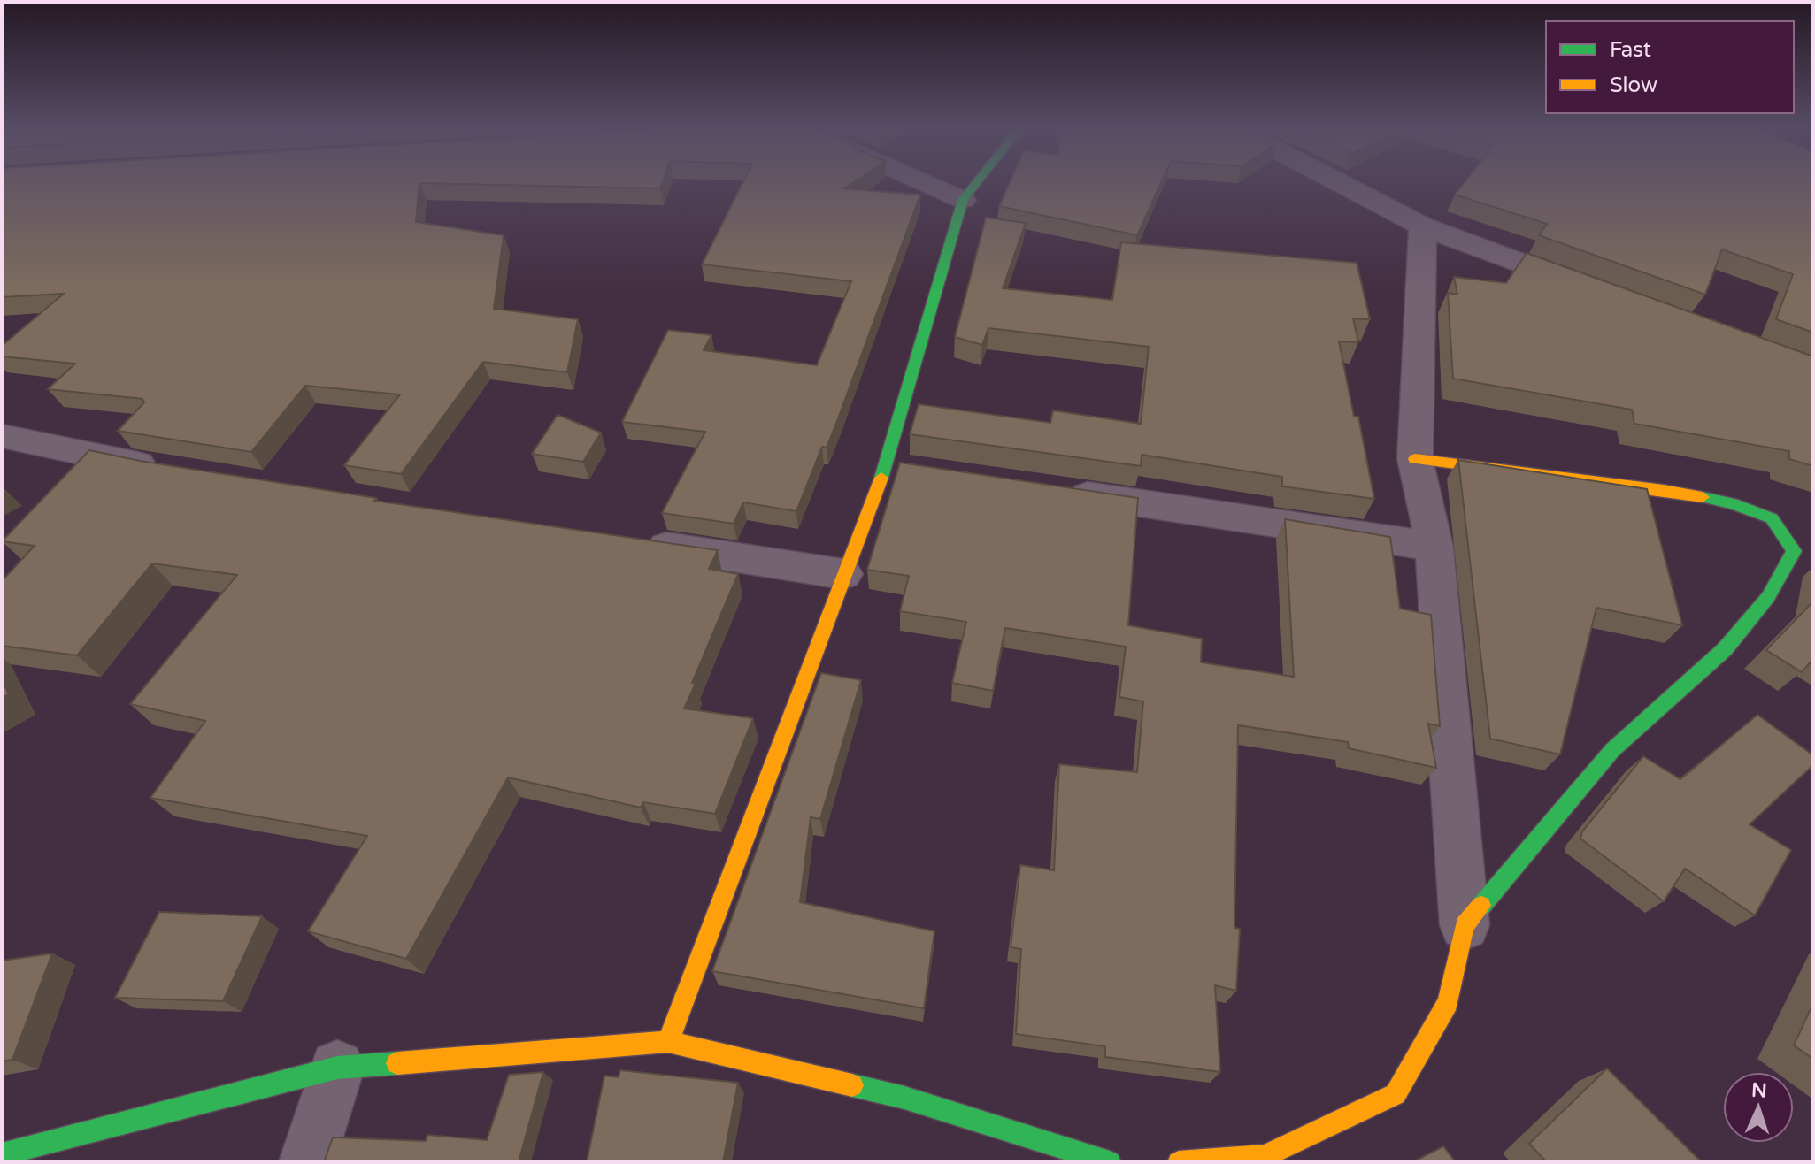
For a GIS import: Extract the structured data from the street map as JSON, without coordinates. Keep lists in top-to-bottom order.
{
  "legend": ["Fast", "Slow"],
  "north": "top"
}
